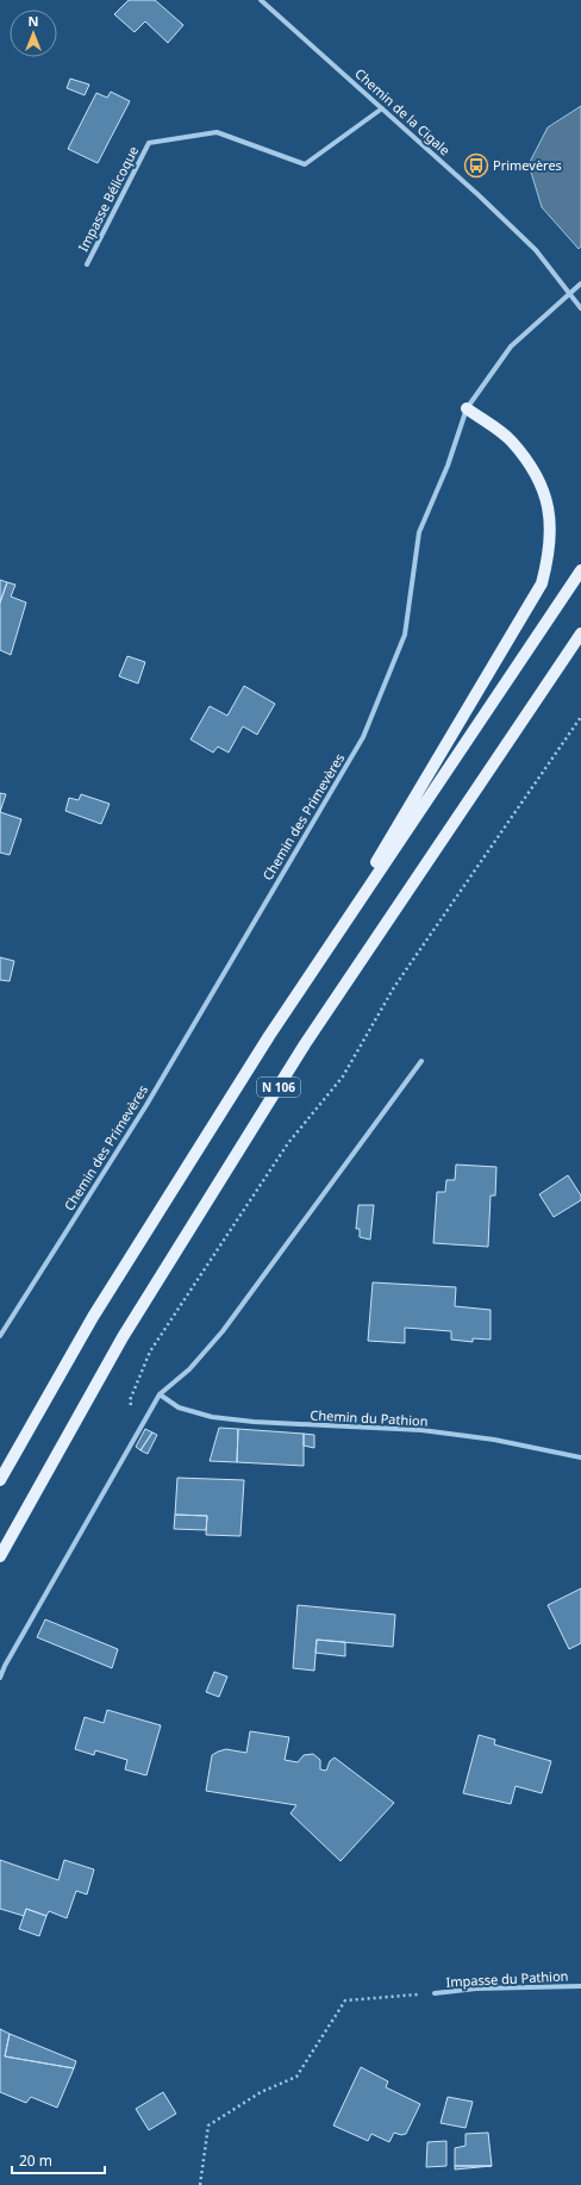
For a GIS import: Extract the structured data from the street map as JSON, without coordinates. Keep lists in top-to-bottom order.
{
  "streets": {
    "main road": ["N 106"],
    "street": [
      "Chemin de la Cigale",
      "Impasse Bélicoque",
      "Chemin des Primevères",
      "Chemin du Pathion",
      "Impasse du Pathion"
    ]
  },
  "crossings": [
    ["Chemin de la Cigale", "Impasse Bélicoque"],
    ["Chemin de la Cigale", "Chemin des Primevères"]
  ],
  "places": {
    "bus stop": ["Primevères"]
  },
  "scale_bar": "20 m",
  "north": "top"
}
